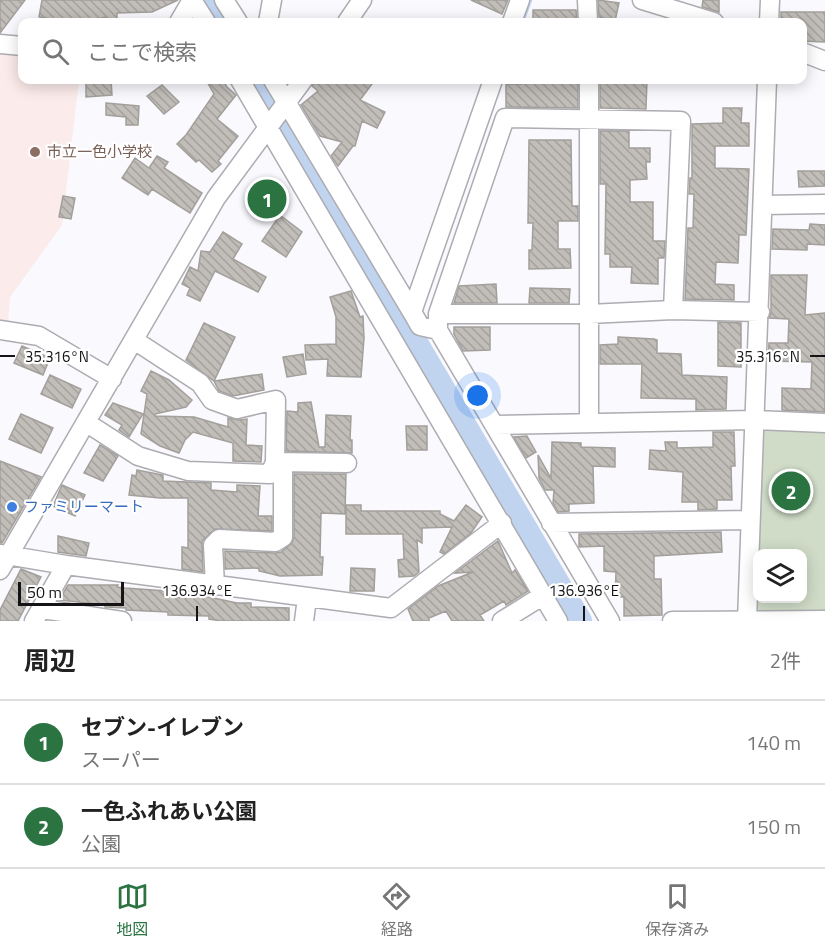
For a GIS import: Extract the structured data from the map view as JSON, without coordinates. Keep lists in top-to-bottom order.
{
  "places": ["市立一色小学校", "ファミリーマート"],
  "scale_bar": "50 m",
  "page": {
    "search": "ここで検索",
    "pins": ["1", "2"],
    "scale": "50 m",
    "heading": ["周辺", "2件"],
    "list": [
      {
        "mark": "1",
        "name": "セブン-イレブン",
        "note": "スーパー",
        "value": "140 m"
      },
      {
        "mark": "2",
        "name": "一色ふれあい公園",
        "note": "公園",
        "value": "150 m"
      }
    ],
    "nav": ["地図", "経路", "保存済み"]
  },
  "coordinates": ["35.316°N", "136.934°E", "136.936°E"]
}
